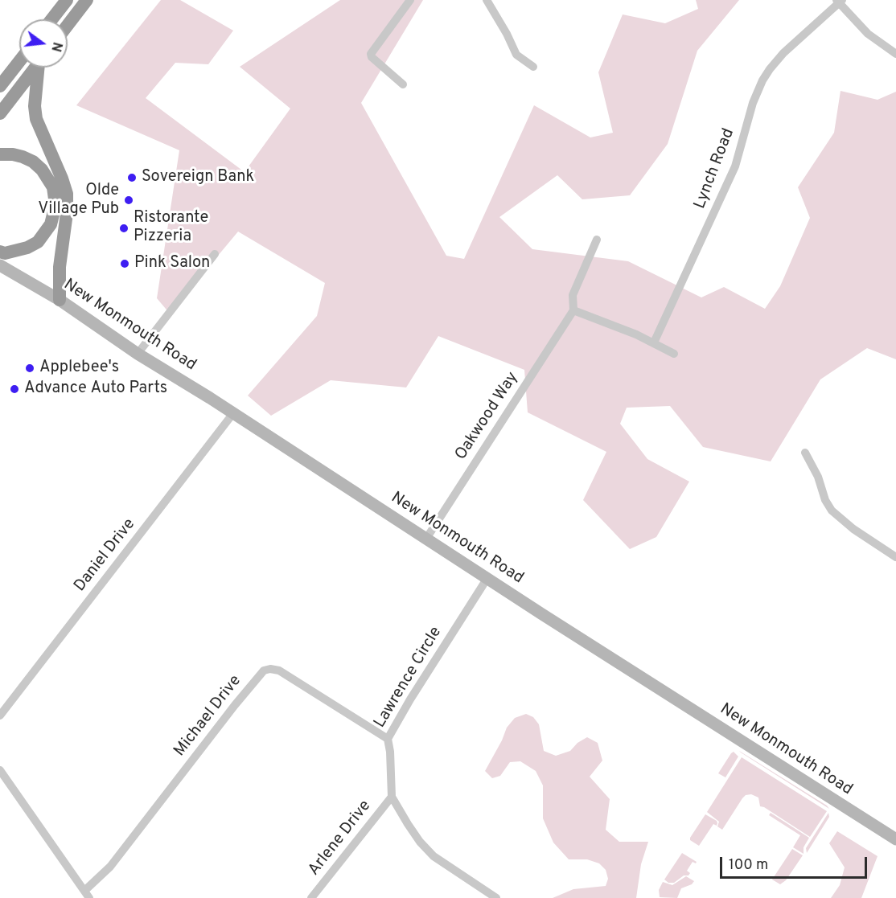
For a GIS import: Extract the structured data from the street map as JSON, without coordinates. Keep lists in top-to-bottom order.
{
  "streets": {
    "main road": ["New Monmouth Road"],
    "street": [
      "Lynch Road",
      "Oakwood Way",
      "Daniel Drive",
      "Lawrence Circle",
      "Michael Drive",
      "Arlene Drive"
    ]
  },
  "crossings": [
    ["New Monmouth Road", "Oakwood Way"],
    ["New Monmouth Road", "Daniel Drive"],
    ["New Monmouth Road", "Lawrence Circle"],
    ["Lawrence Circle", "Michael Drive"],
    ["Lawrence Circle", "Arlene Drive"]
  ],
  "places": [
    "Sovereign Bank",
    "Olde Village Pub",
    "Ristorante Pizzeria",
    "Pink Salon",
    "Applebee's",
    "Advance Auto Parts"
  ],
  "scale_bar": "100 m",
  "north": "right"
}
